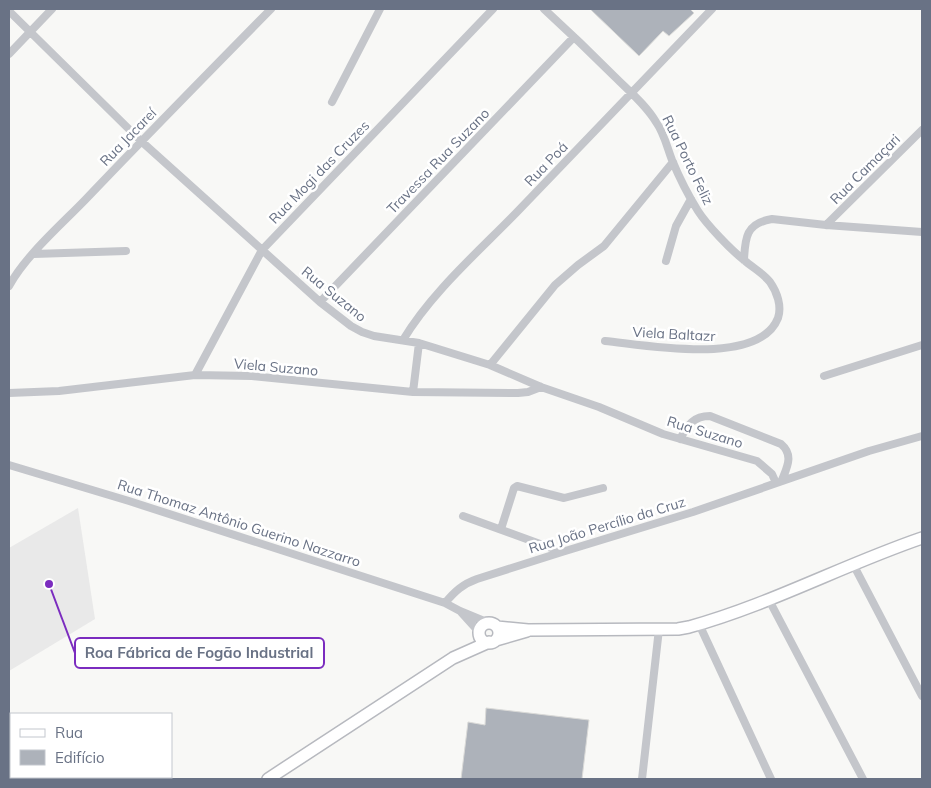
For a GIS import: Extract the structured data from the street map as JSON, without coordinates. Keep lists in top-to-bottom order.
{
  "streets": {
    "street": [
      "Rua Jacareí",
      "Rua Porto Feliz",
      "Travessa Rua Suzano",
      "Rua Poá",
      "Rua Camaçari",
      "Rua Mogi das Cruzes",
      "Rua Suzano",
      "Viela Baltazr",
      "Viela Suzano",
      "Rua Thomaz Antônio Guerino Nazzarro",
      "Rua João Percílio da Cruz"
    ]
  },
  "crossings": [
    ["Rua Jacareí", "Rua Suzano"],
    ["Rua Porto Feliz", "Travessa Rua Suzano"],
    ["Rua Porto Feliz", "Rua Poá"],
    ["Rua Porto Feliz", "Viela Baltazr"],
    ["Travessa Rua Suzano", "Rua Suzano"],
    ["Rua Poá", "Rua Suzano"],
    ["Rua Mogi das Cruzes", "Rua Suzano"],
    ["Rua Mogi das Cruzes", "Viela Suzano"],
    ["Rua Suzano", "Viela Suzano"],
    ["Rua Suzano", "Rua João Percílio da Cruz"],
    ["Rua Thomaz Antônio Guerino Nazzarro", "Rua João Percílio da Cruz"]
  ],
  "places": ["Roa Fábrica de Fogão Industrial"],
  "legend": ["Rua", "Edifício"]
}
